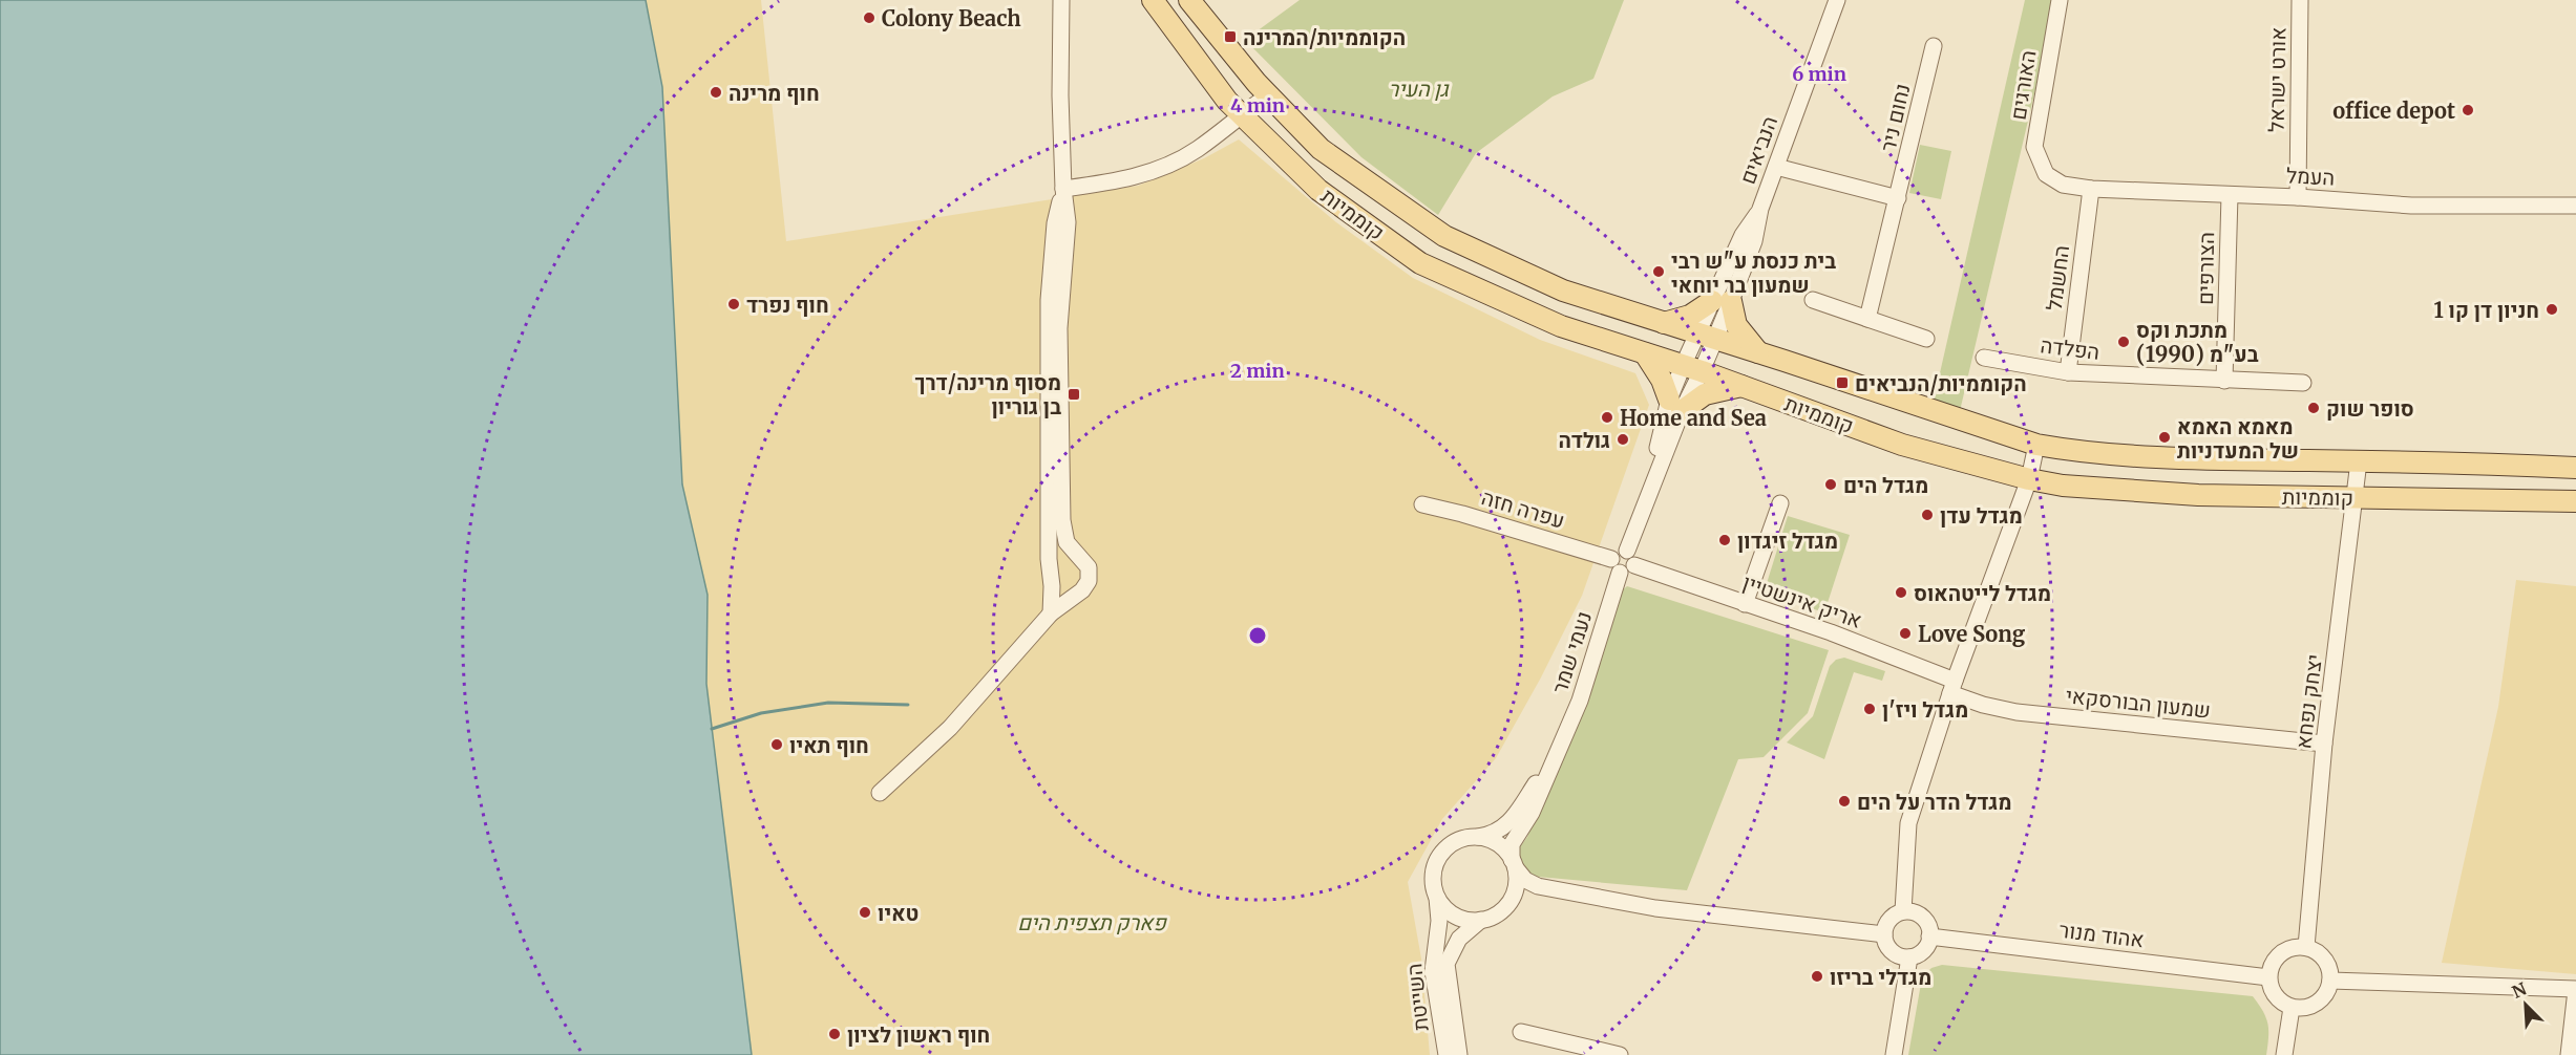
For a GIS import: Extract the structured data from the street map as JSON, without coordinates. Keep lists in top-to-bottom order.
{
  "streets": {
    "main road": ["קוממיות"],
    "street": [
      "אורט ישראל",
      "האורגים",
      "נחום ניר",
      "הנביאים",
      "העמל",
      "הצורפים",
      "החשמל",
      "הפלדה",
      "עפרה חזה",
      "אריק אינשטיין",
      "נעמי שמר",
      "יצחק נפחא",
      "שמעון הבורסקאי",
      "אהוד מנור",
      "השייטת"
    ]
  },
  "crossings": [
    ["אורט ישראל", "העמל"],
    ["האורגים", "העמל"],
    ["הנביאים", "קוממיות"],
    ["העמל", "הצורפים"],
    ["העמל", "החשמל"],
    ["קוממיות", "יצחק נפחא"],
    ["הצורפים", "הפלדה"],
    ["החשמל", "הפלדה"],
    ["עפרה חזה", "אריק אינשטיין"],
    ["עפרה חזה", "נעמי שמר"],
    ["אריק אינשטיין", "נעמי שמר"],
    ["אריק אינשטיין", "שמעון הבורסקאי"],
    ["נעמי שמר", "השייטת"],
    ["יצחק נפחא", "שמעון הבורסקאי"],
    ["יצחק נפחא", "אהוד מנור"]
  ],
  "parks": ["גן העיר", "פארק תצפית הים"],
  "places": {
    "other": [
      "Colony Beach",
      "חוף מרינה",
      "office depot",
      "בית כנסת ע\"ש רבי שמעון בר יוחאי",
      "חוף נפרד",
      "חניון דן קו 1",
      "מתכת וקס (1990) בע\"מ",
      "סופר שוק",
      "Home and Sea",
      "מאמא האמא של המעדניות",
      "גולדה",
      "מגדל הים",
      "מגדל עדן",
      "מגדל זיגדון",
      "מגדל לייטהאוס",
      "Love Song",
      "מגדל ויז'ן",
      "חוף תאיו",
      "מגדל הדר על הים",
      "טאיו",
      "מגדלי בריזו",
      "חוף ראשון לציון"
    ],
    "transit": ["הקוממיות/המרינה", "הקוממיות/הנביאים", "מסוף מרינה/דרך בן גוריון"]
  },
  "north": "top left",
  "rings": ["6 min", "4 min", "2 min"]
}
